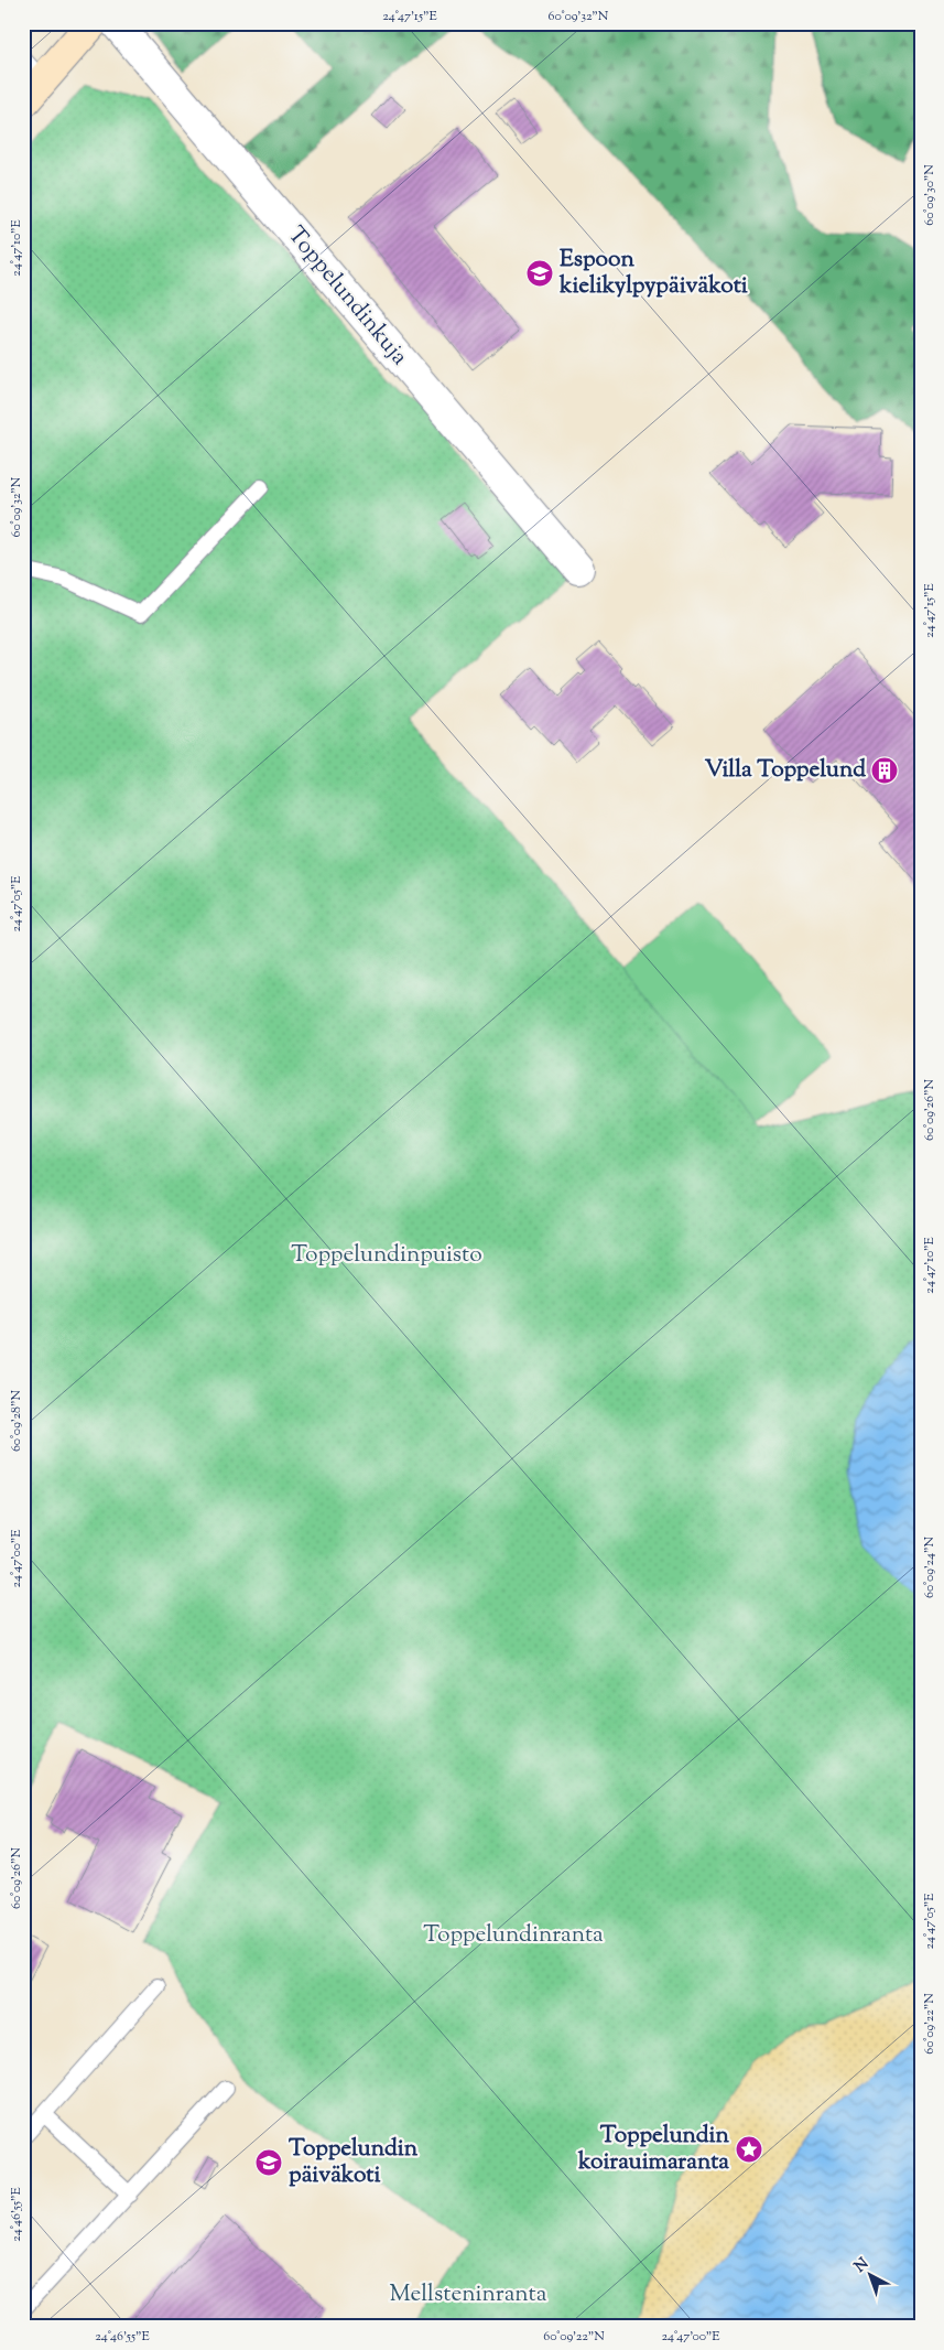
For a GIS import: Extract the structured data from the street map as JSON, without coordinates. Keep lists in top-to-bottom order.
{
  "streets": {
    "street": ["Toppelundinkuja"]
  },
  "parks": ["Toppelundinpuisto", "Toppelundinranta", "Mellsteninranta"],
  "places": {
    "school or university": ["Espoon kielikylpypäiväkoti", "Toppelundin päiväkoti"],
    "building": ["Villa Toppelund"],
    "place": ["Toppelundin koirauimaranta"]
  },
  "north": "top left",
  "coordinates": [
    "24°47'15\"E",
    "60°09'32\"N",
    "60°09'30\"N",
    "24°47'10\"E",
    "24°47'05\"E",
    "60°09'26\"N",
    "60°09'28\"N",
    "24°47'00\"E",
    "60°09'24\"N",
    "60°09'22\"N",
    "24°46'55\"E"
  ]
}
